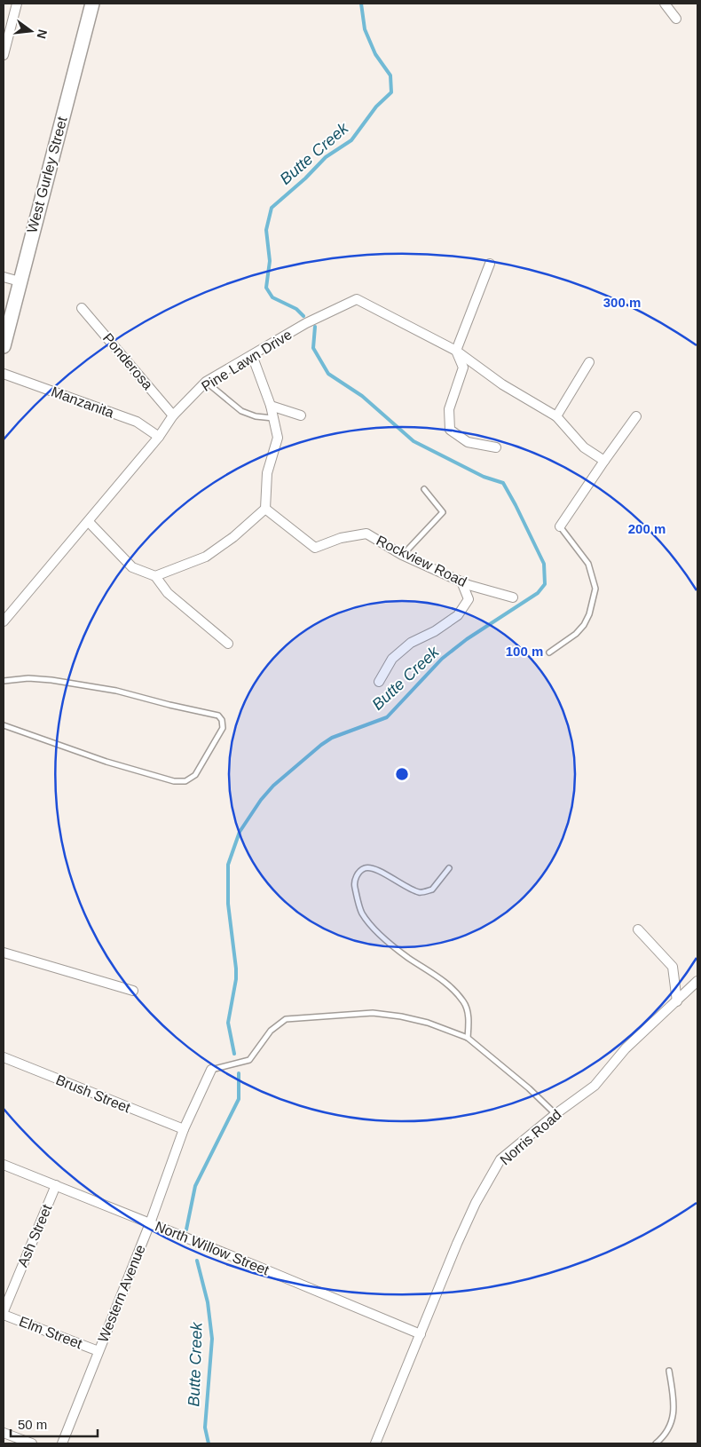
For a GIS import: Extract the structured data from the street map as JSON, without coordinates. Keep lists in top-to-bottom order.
{
  "streets": {
    "main road": ["West Gurley Street"],
    "street": [
      "Pine Lawn Drive",
      "Ponderosa",
      "Manzanita",
      "Rockview Road",
      "Brush Street",
      "Norris Road",
      "Ash Street",
      "North Willow Street",
      "Western Avenue",
      "Elm Street"
    ]
  },
  "crossings": [
    ["Pine Lawn Drive", "Ponderosa"],
    ["Pine Lawn Drive", "Manzanita"],
    ["Brush Street", "Western Avenue"],
    ["Norris Road", "North Willow Street"],
    ["Ash Street", "North Willow Street"],
    ["North Willow Street", "Western Avenue"],
    ["Western Avenue", "Elm Street"]
  ],
  "water": ["Butte Creek"],
  "scale_bar": "50 m",
  "north": "right",
  "rings": ["300 m", "200 m", "100 m"]
}
